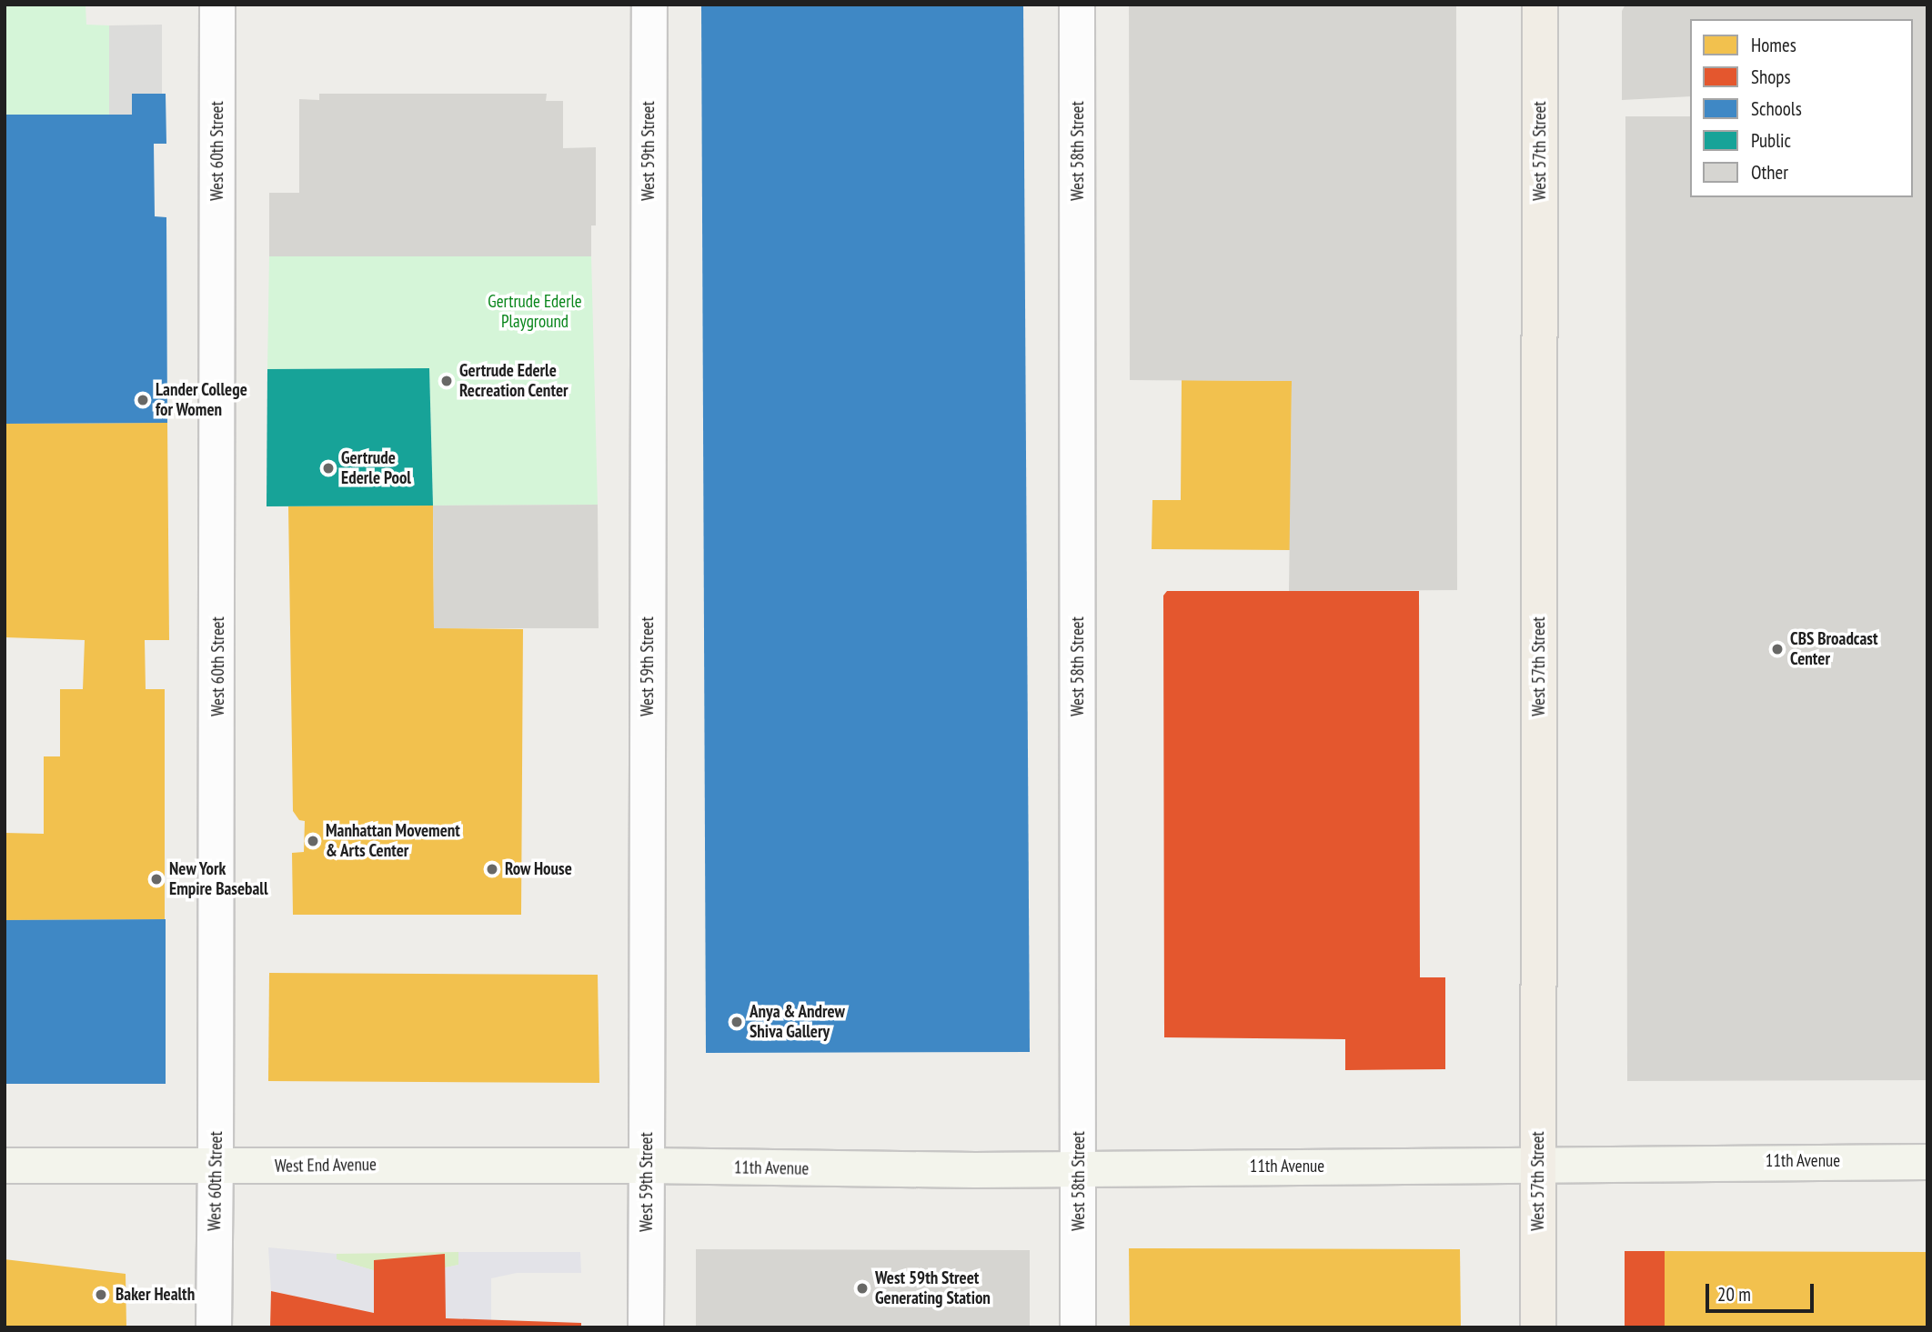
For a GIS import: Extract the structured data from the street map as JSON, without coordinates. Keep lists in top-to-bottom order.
{
  "streets": {
    "main road": ["West 57th Street", "11th Avenue", "West End Avenue"],
    "street": ["West 60th Street", "West 59th Street", "West 58th Street"]
  },
  "crossings": [
    ["West 60th Street", "West End Avenue"],
    ["West 59th Street", "11th Avenue"],
    ["West 59th Street", "West End Avenue"],
    ["West 58th Street", "11th Avenue"],
    ["West 57th Street", "11th Avenue"],
    ["11th Avenue", "West End Avenue"]
  ],
  "parks": ["Gertrude Ederle Playground"],
  "places": [
    "Gertrude Ederle Recreation Center",
    "Lander College for Women",
    "Gertrude Ederle Pool",
    "CBS Broadcast Center",
    "Manhattan Movement & Arts Center",
    "Row House",
    "New York Empire Baseball",
    "Anya & Andrew Shiva Gallery",
    "West 59th Street Generating Station",
    "Baker Health"
  ],
  "legend": [
    "Homes",
    "Shops",
    "Schools",
    "Public",
    "Other"
  ],
  "scale_bar": "20 m"
}
